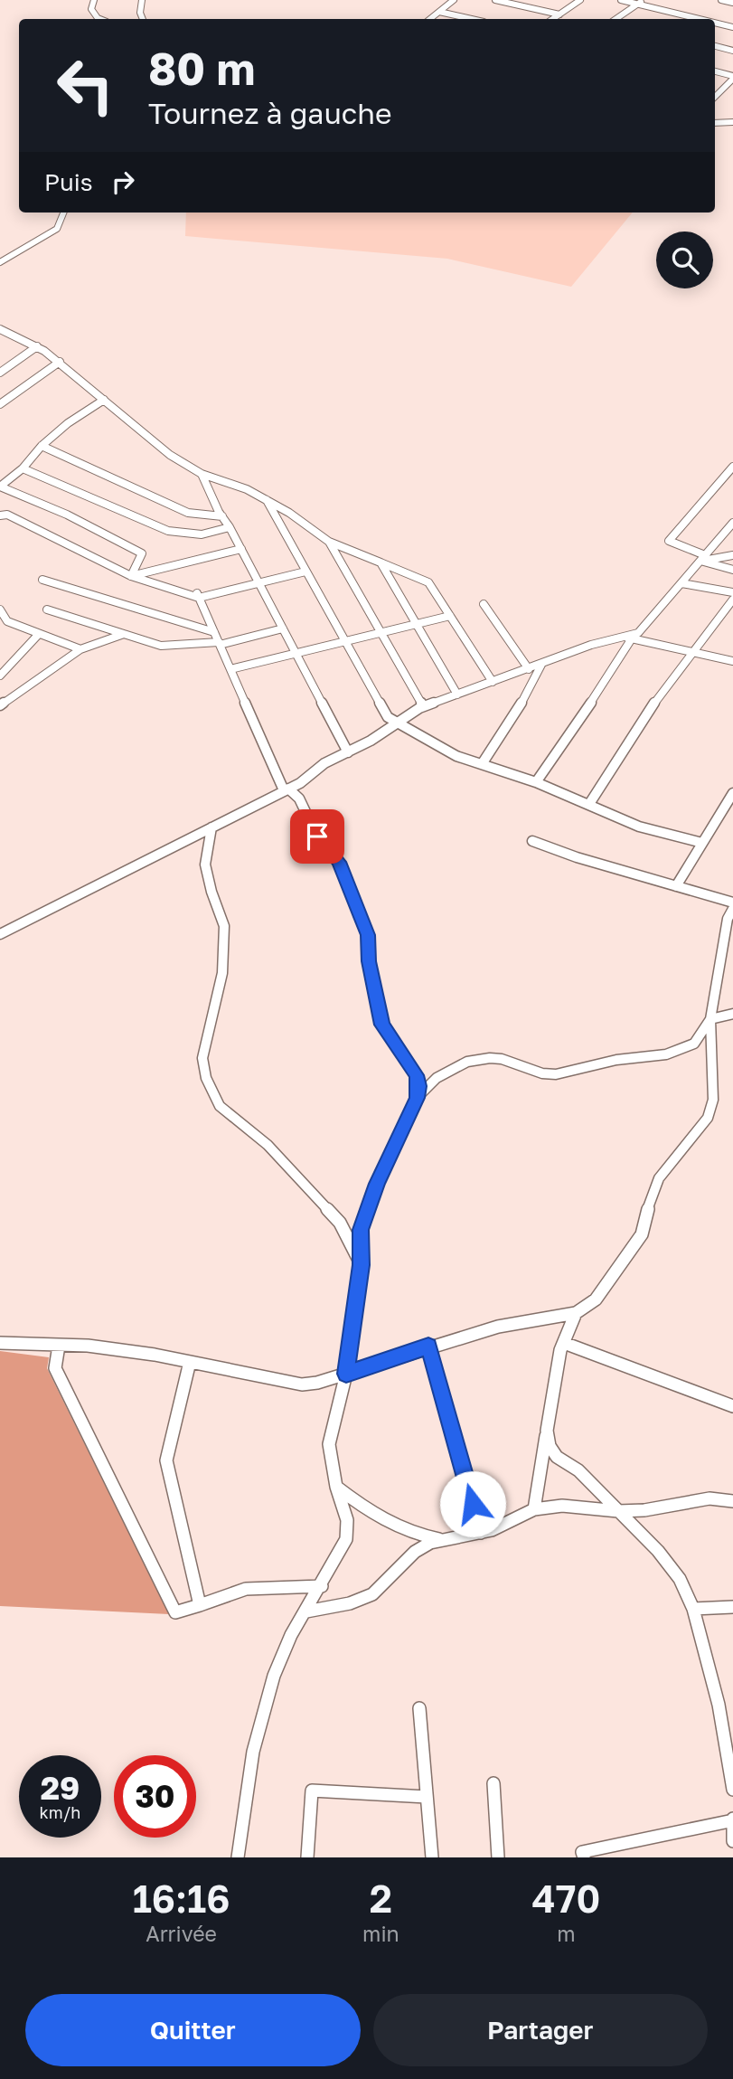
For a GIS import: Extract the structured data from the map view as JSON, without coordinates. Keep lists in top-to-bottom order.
{
  "page": {
    "turn": ["80 m", "Tournez à gauche"],
    "then": "Puis",
    "speed": "29 km/h",
    "limit": "30",
    "eta": [
      "16:16",
      "Arrivée",
      "2",
      "min",
      "470",
      "m"
    ],
    "buttons": ["Quitter", "Partager"]
  }
}
